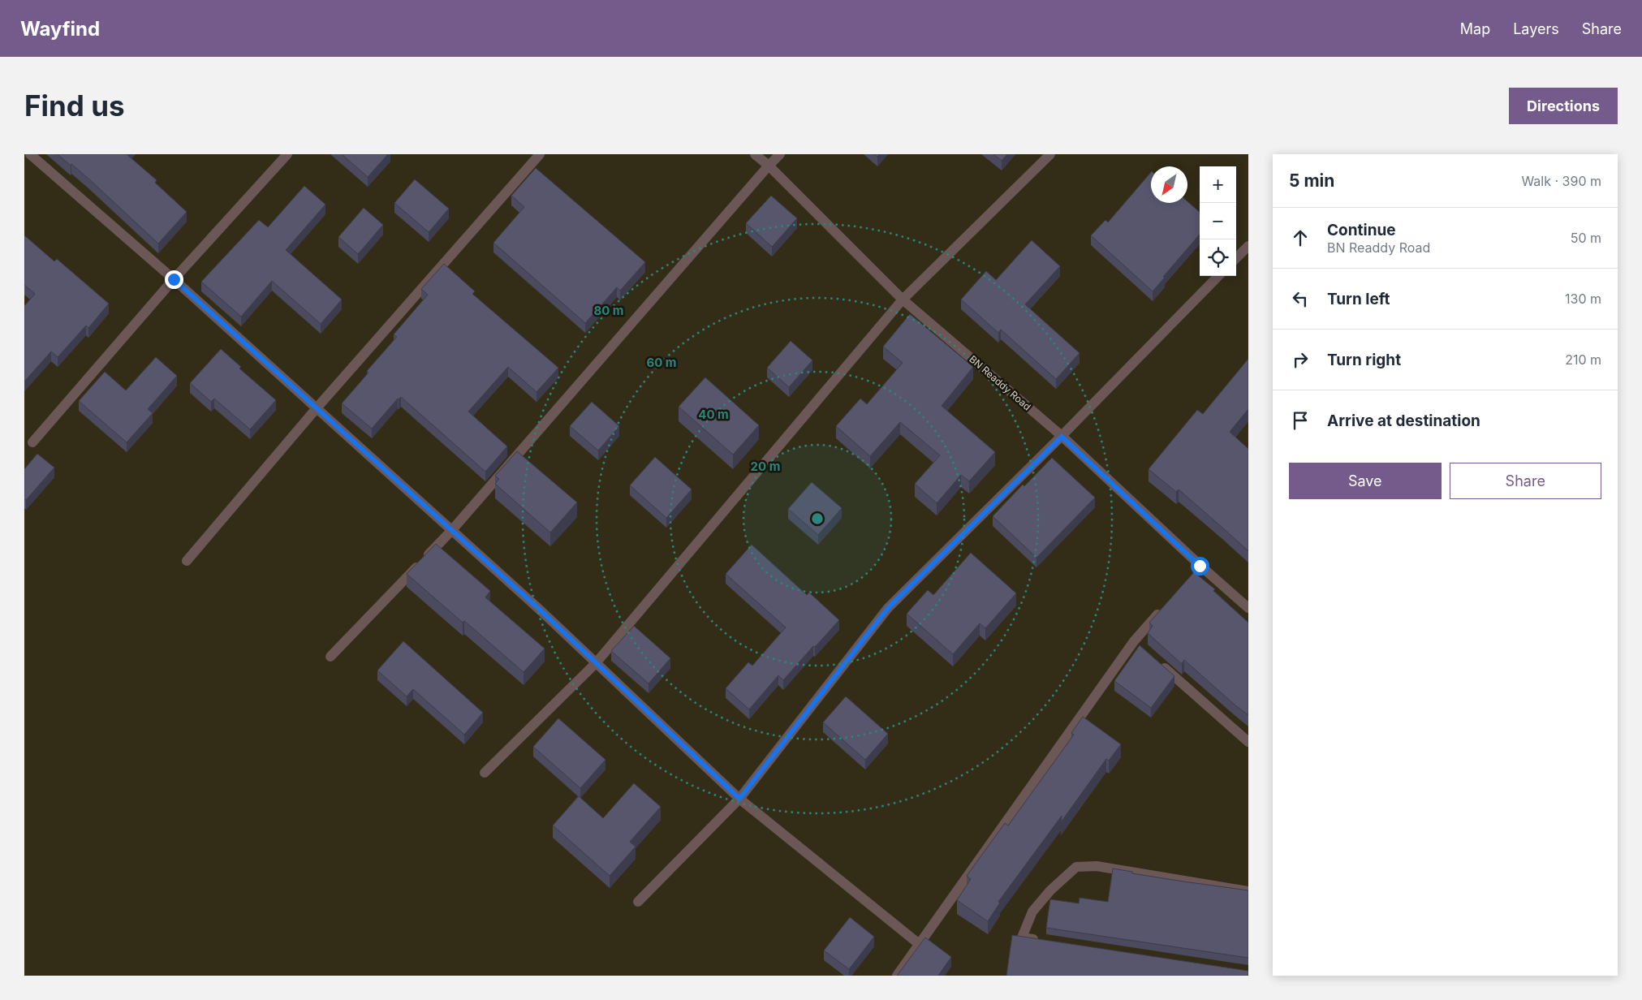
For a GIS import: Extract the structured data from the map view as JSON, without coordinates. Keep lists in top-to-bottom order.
{
  "streets": {
    "street": ["BN Readdy Road"]
  },
  "north": "bottom left",
  "page": {
    "header": "Wayfind",
    "nav": ["Map", "Layers", "Share"],
    "buttons": [
      "Directions",
      ["Save", "Share"]
    ],
    "title": "Find us",
    "heading": ["5 min", "Walk · 390 m"],
    "map_buttons": ["+", "−"],
    "list": [
      ["Continue", "BN Readdy Road", "50 m"],
      ["Turn left", "130 m"],
      ["Turn right", "210 m"],
      "Arrive at destination"
    ]
  },
  "rings": [
    "80 m",
    "60 m",
    "40 m",
    "20 m"
  ]
}
